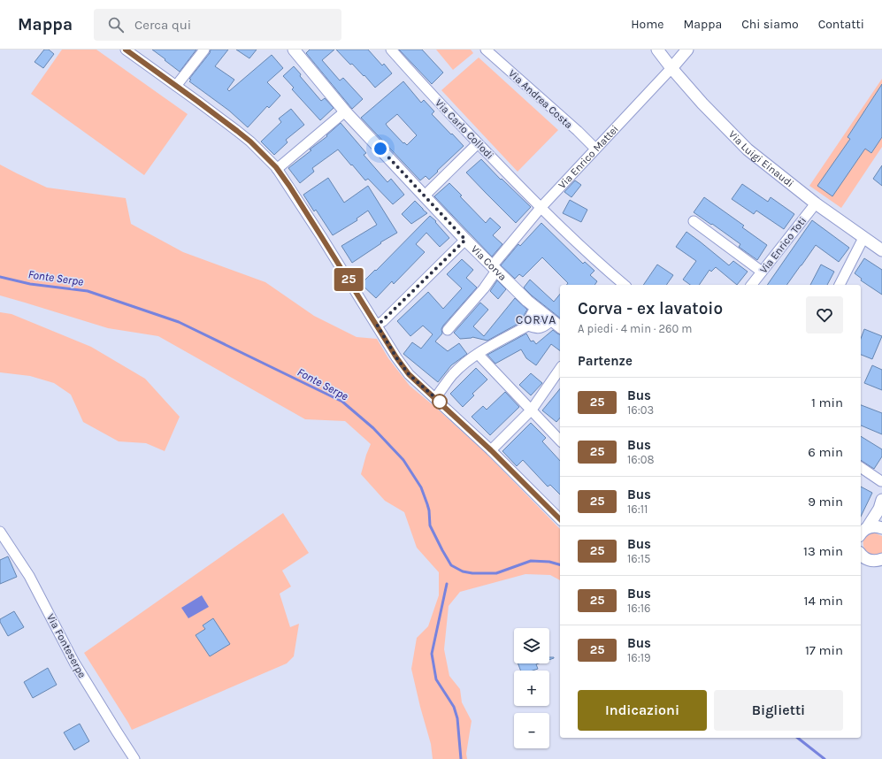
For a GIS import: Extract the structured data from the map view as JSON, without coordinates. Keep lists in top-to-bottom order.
{
  "streets": {
    "street": [
      "Via Andrea Costa",
      "Via Carlo Collodi",
      "Via Enrico Mattei",
      "Via Luigi Einaudi",
      "Via Enrico Toti",
      "Via Corva",
      "Via Fonteserpe"
    ]
  },
  "crossings": [
    ["Via Andrea Costa", "Via Enrico Mattei"],
    ["Via Carlo Collodi", "Via Enrico Mattei"],
    ["Via Enrico Mattei", "Via Luigi Einaudi"],
    ["Via Enrico Mattei", "Via Corva"],
    ["Via Luigi Einaudi", "Via Enrico Toti"]
  ],
  "districts": ["CORVA"],
  "water": ["Fonte Serpe"],
  "lines": ["bus line 25"],
  "page": {
    "header": "Mappa",
    "search": "Cerca qui",
    "nav": [
      "Home",
      "Mappa",
      "Chi siamo",
      "Contatti"
    ],
    "on_map": "25",
    "heading": [
      ["Corva - ex lavatoio", "A piedi · 4 min · 260 m"],
      "Partenze"
    ],
    "list": [
      {
        "mark": "25",
        "name": "Bus",
        "note": "16:03",
        "value": "1 min"
      },
      {
        "mark": "25",
        "name": "Bus",
        "note": "16:08",
        "value": "6 min"
      },
      {
        "mark": "25",
        "name": "Bus",
        "note": "16:11",
        "value": "9 min"
      },
      {
        "mark": "25",
        "name": "Bus",
        "note": "16:15",
        "value": "13 min"
      },
      {
        "mark": "25",
        "name": "Bus",
        "note": "16:16",
        "value": "14 min"
      },
      {
        "mark": "25",
        "name": "Bus",
        "note": "16:19",
        "value": "17 min"
      }
    ],
    "map_buttons": ["+", "−"],
    "buttons": ["Indicazioni", "Biglietti"]
  }
}
